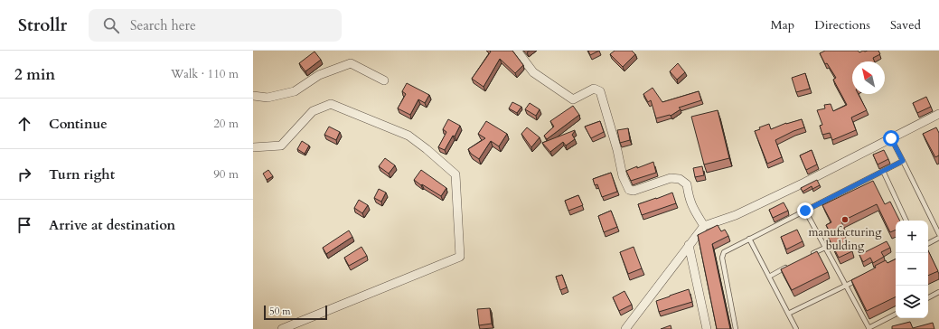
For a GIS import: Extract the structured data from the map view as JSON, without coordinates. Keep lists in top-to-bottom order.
{
  "places": ["manufacturing bulding"],
  "scale_bar": "50 m",
  "north": "top left",
  "page": {
    "header": "Strollr",
    "search": "Search here",
    "nav": ["Map", "Directions", "Saved"],
    "heading": ["2 min", "Walk · 110 m"],
    "list": [
      ["Continue", "20 m"],
      ["Turn right", "90 m"],
      "Arrive at destination"
    ],
    "map_buttons": ["+", "−"],
    "scale": "50 m"
  }
}
